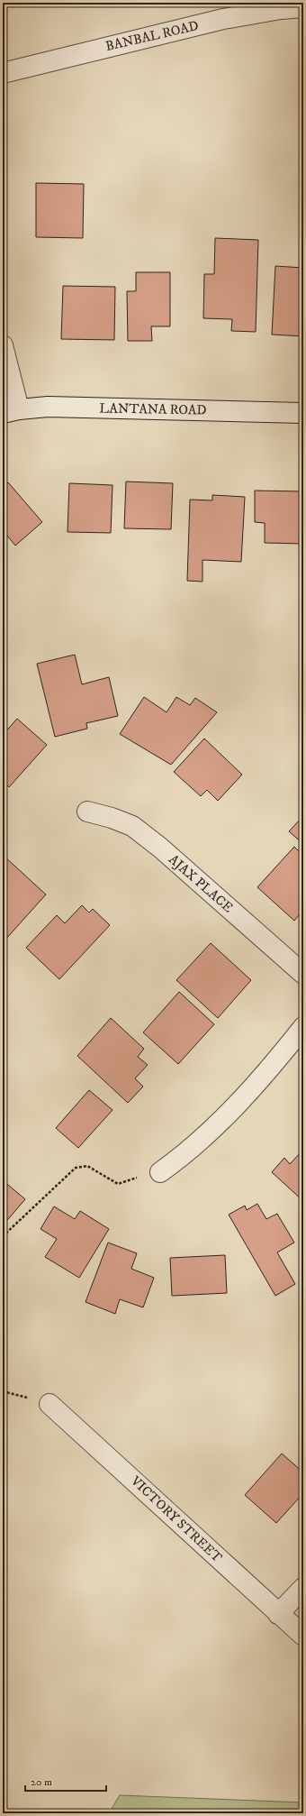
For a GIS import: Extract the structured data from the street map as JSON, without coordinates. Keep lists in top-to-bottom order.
{
  "streets": {
    "street": [
      "BANBAL ROAD",
      "LANTANA ROAD",
      "AJAX PLACE",
      "VICTORY STREET"
    ]
  },
  "scale_bar": "20 m"
}
